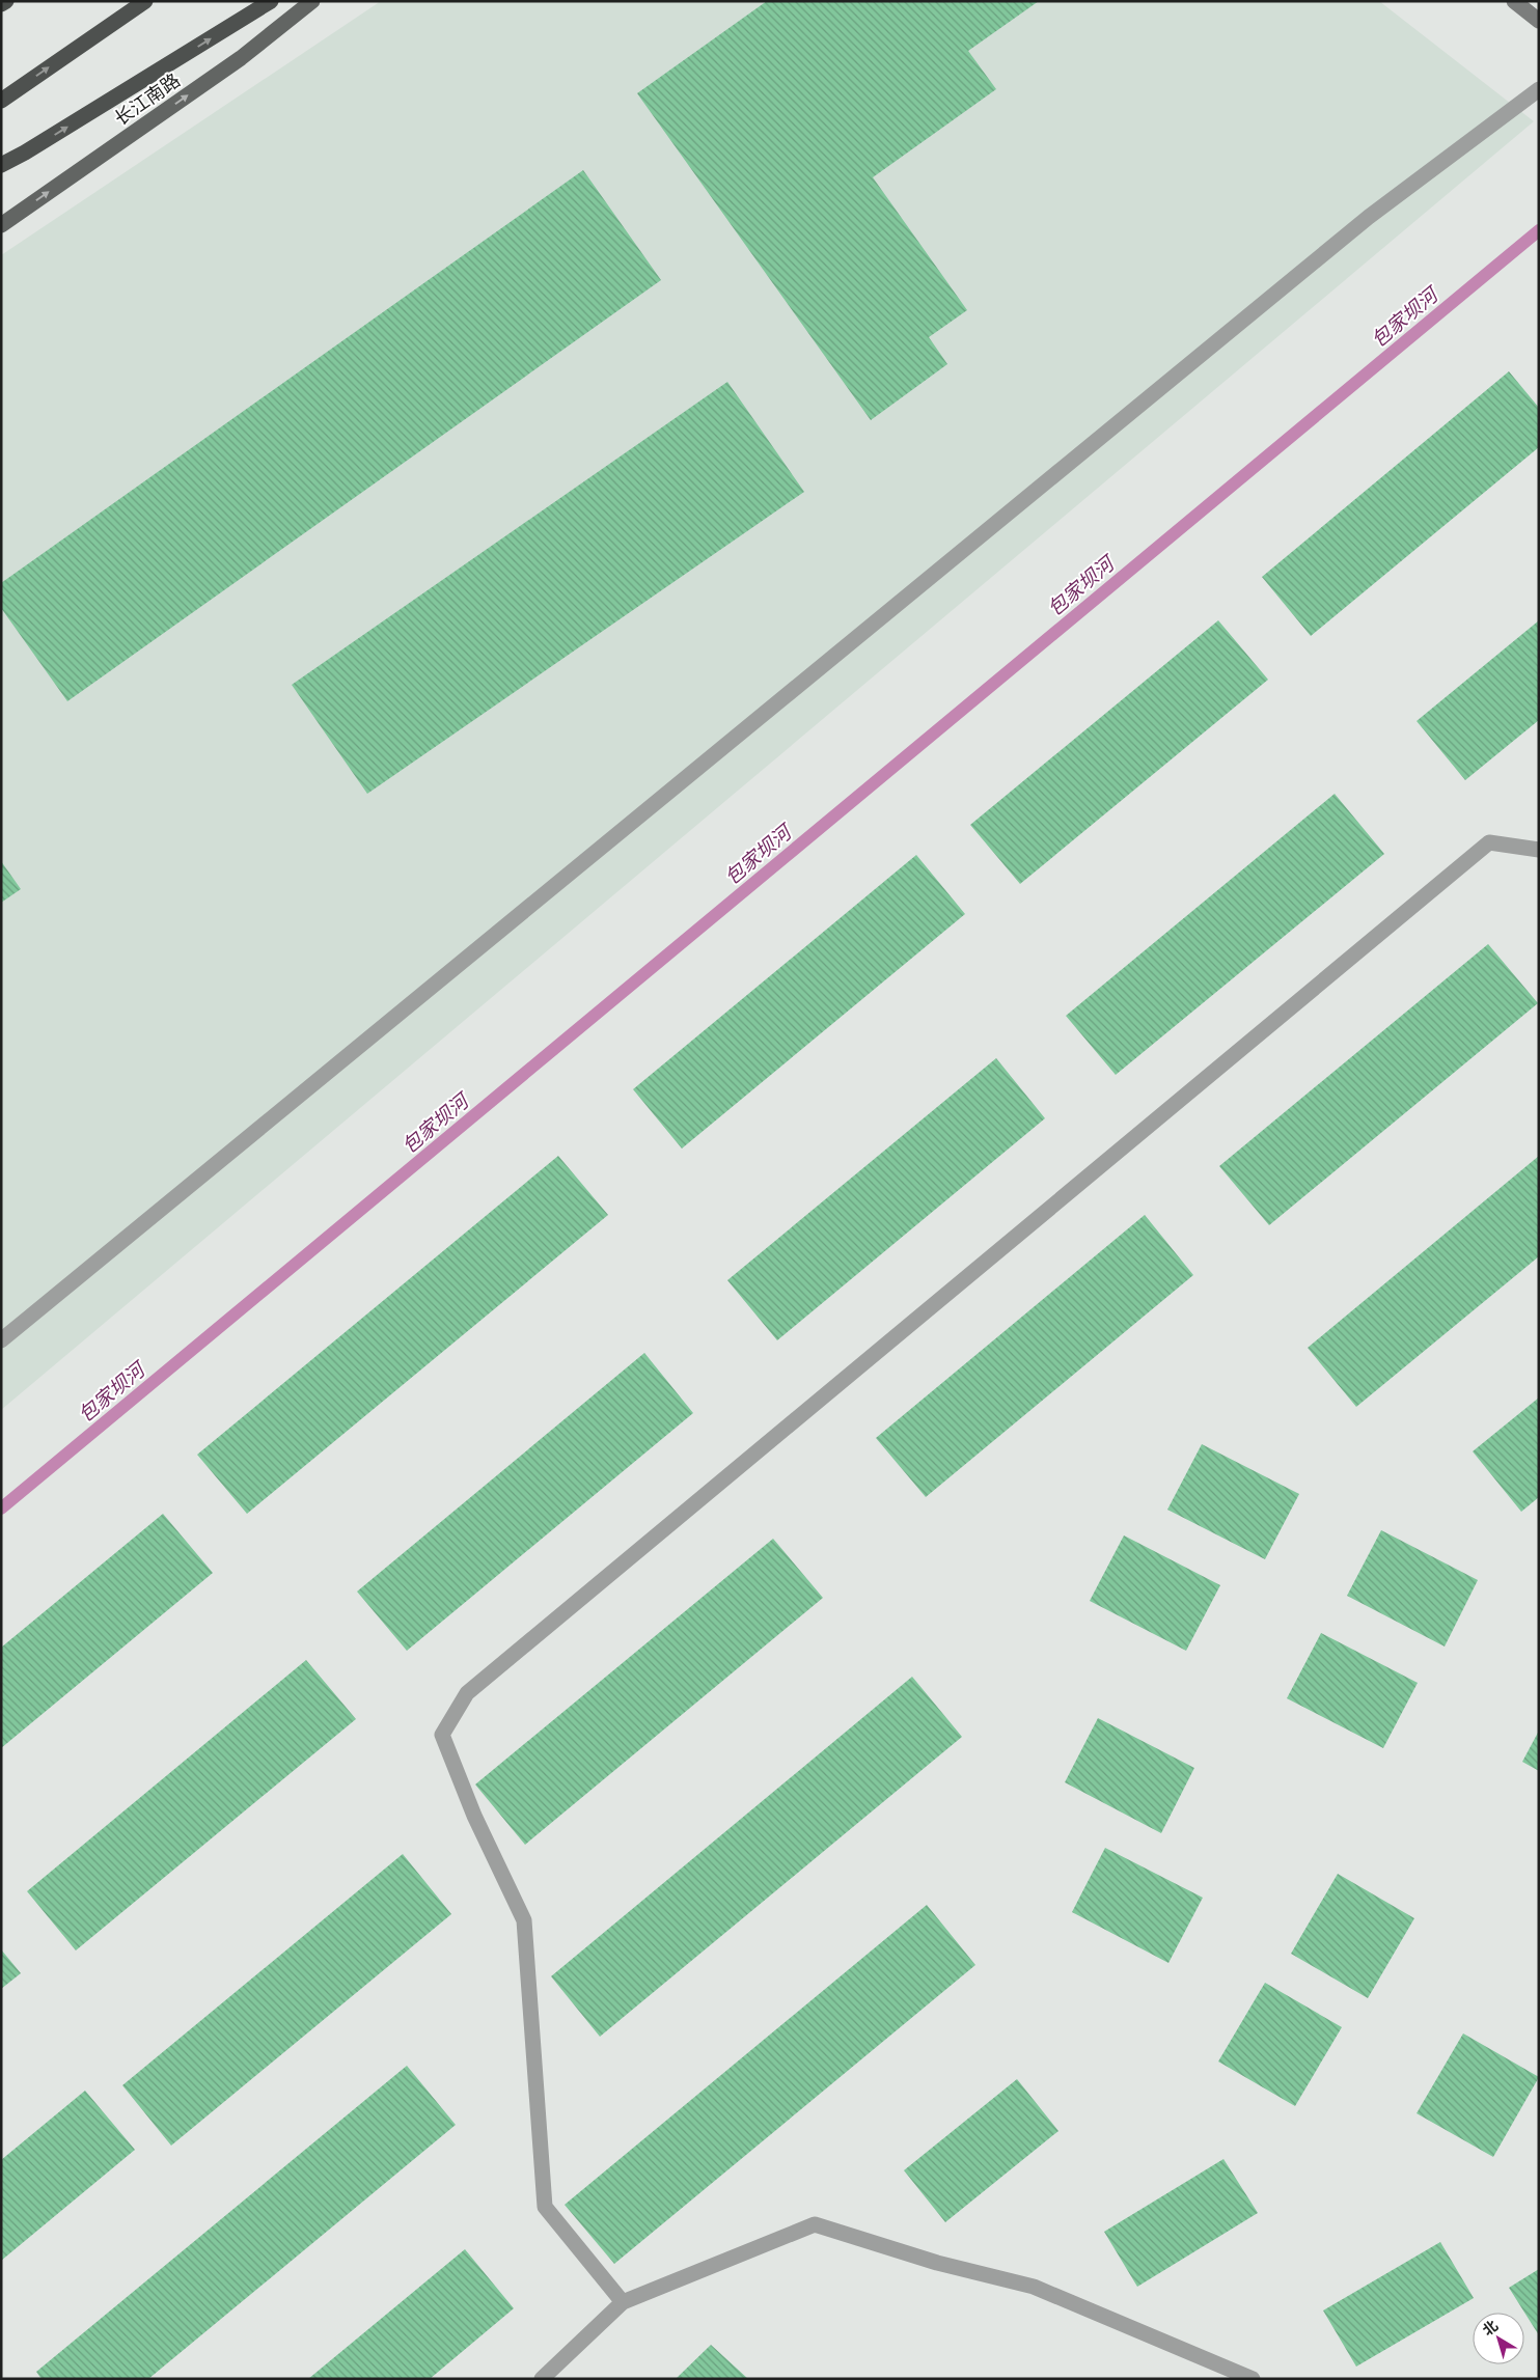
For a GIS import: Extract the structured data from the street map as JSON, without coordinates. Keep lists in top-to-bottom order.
{
  "streets": {
    "main road": ["长江南路"]
  },
  "one_way": ["长江南路"],
  "water": ["包家坝河"],
  "north": "top left"
}
